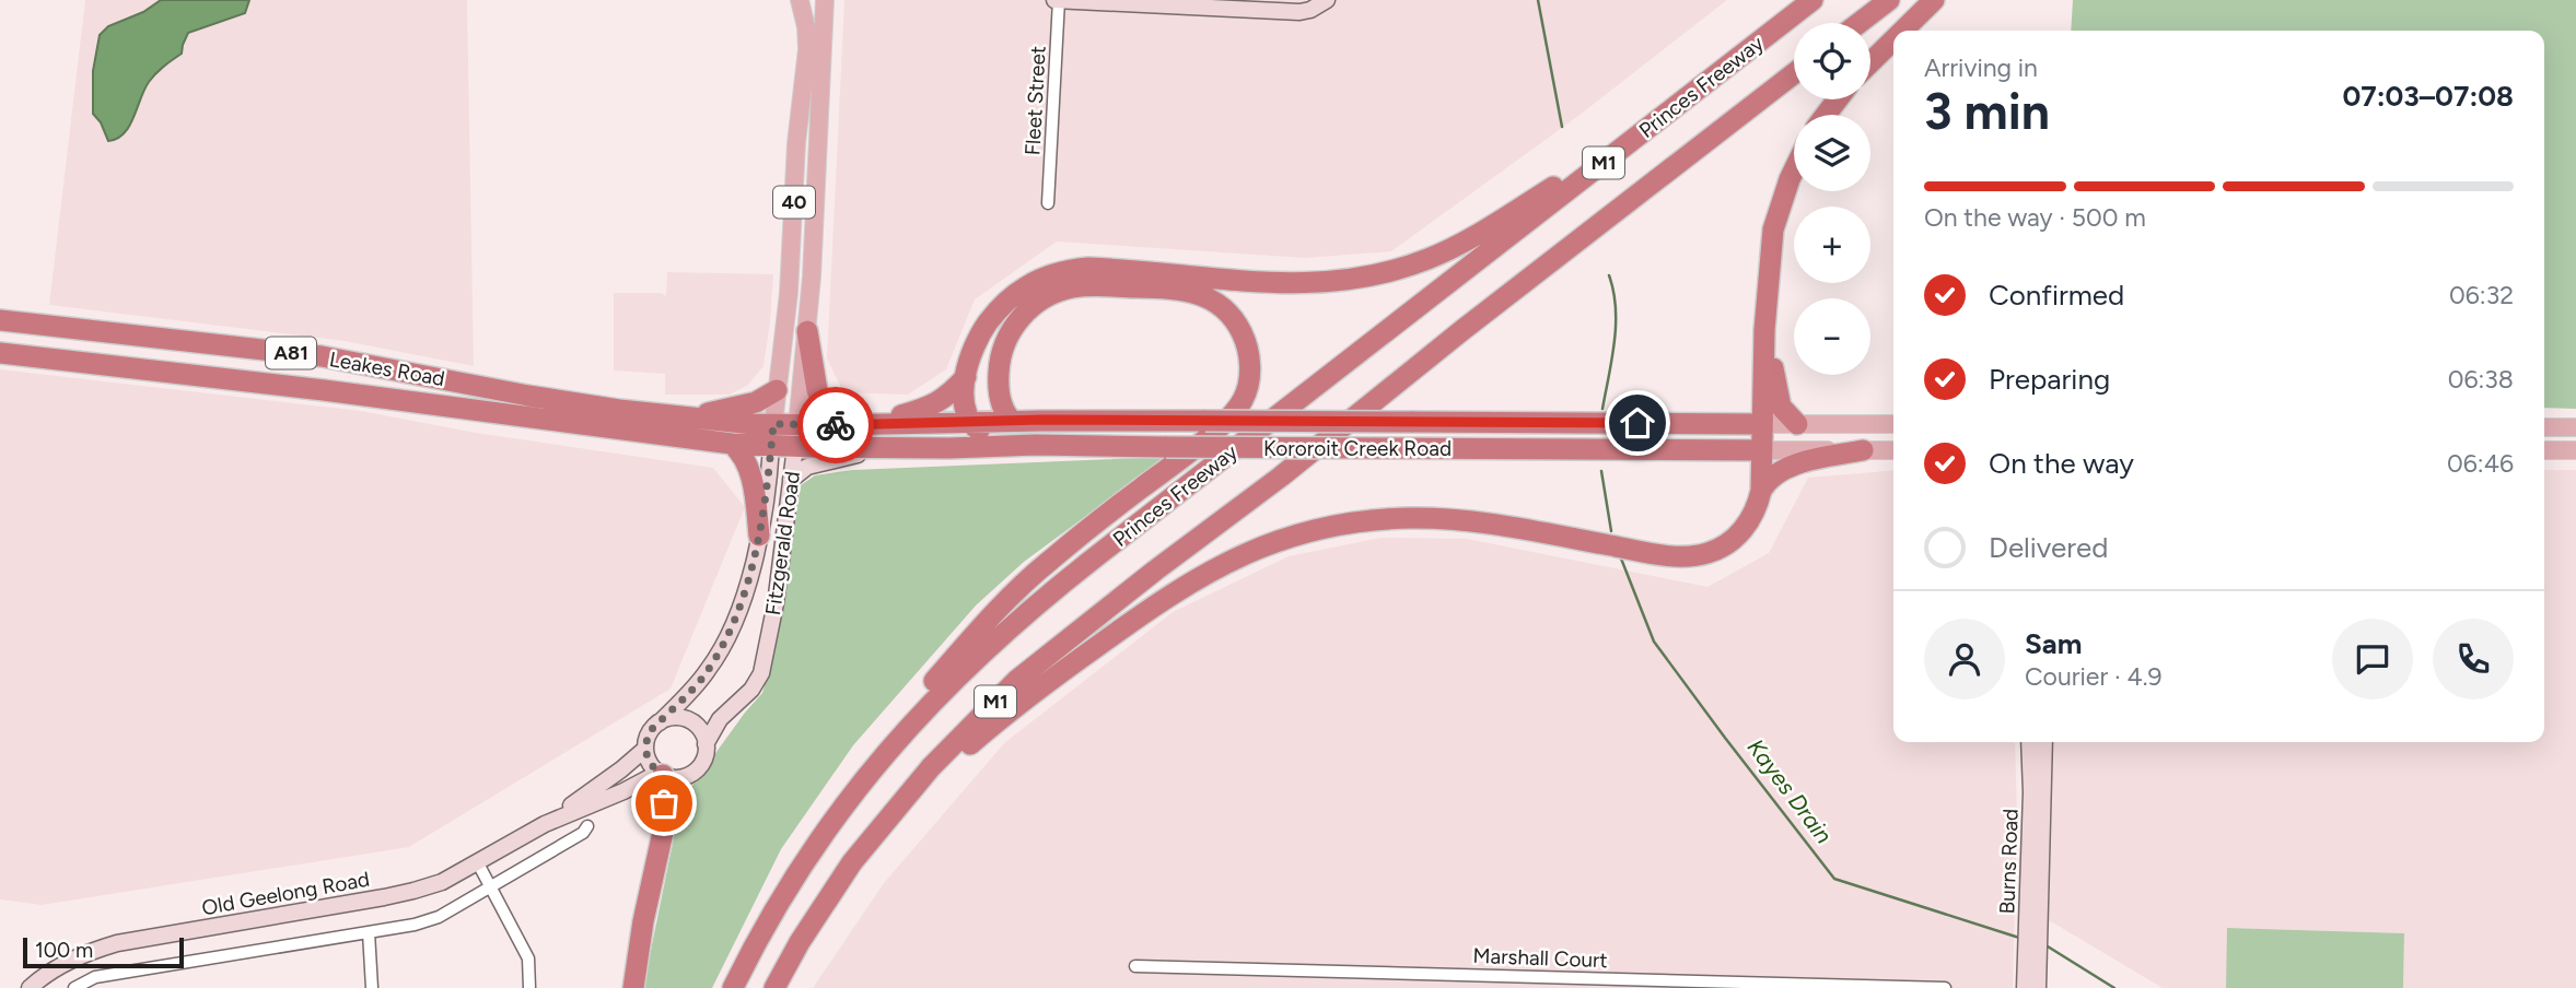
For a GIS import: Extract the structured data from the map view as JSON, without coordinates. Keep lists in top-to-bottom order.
{
  "streets": {
    "highway": [
      "Princes Freeway",
      "M1",
      "A81",
      "Leakes Road",
      "Kororoit Creek Road",
      "Fitzgerald Road"
    ],
    "main road": ["40", "Burns Road", "Old Geelong Road"],
    "street": ["Fleet Street", "Marshall Court"]
  },
  "crossings": [
    ["Leakes Road", "Kororoit Creek Road"],
    ["Leakes Road", "Fitzgerald Road"],
    ["Kororoit Creek Road", "Fitzgerald Road"],
    ["Fitzgerald Road", "Old Geelong Road"]
  ],
  "water": ["Kayes Drain"],
  "scale_bar": "100 m",
  "page": {
    "map_buttons": ["+", "−"],
    "heading": ["3 min", "Arriving in", "07:03–07:08"],
    "panel": ["Sam", "Courier · 4.9"],
    "bar": "On the way · 500 m",
    "list": [
      ["Confirmed", "06:32"],
      ["Preparing", "06:38"],
      ["On the way", "06:46"],
      "Delivered"
    ],
    "scale": "100 m"
  }
}
